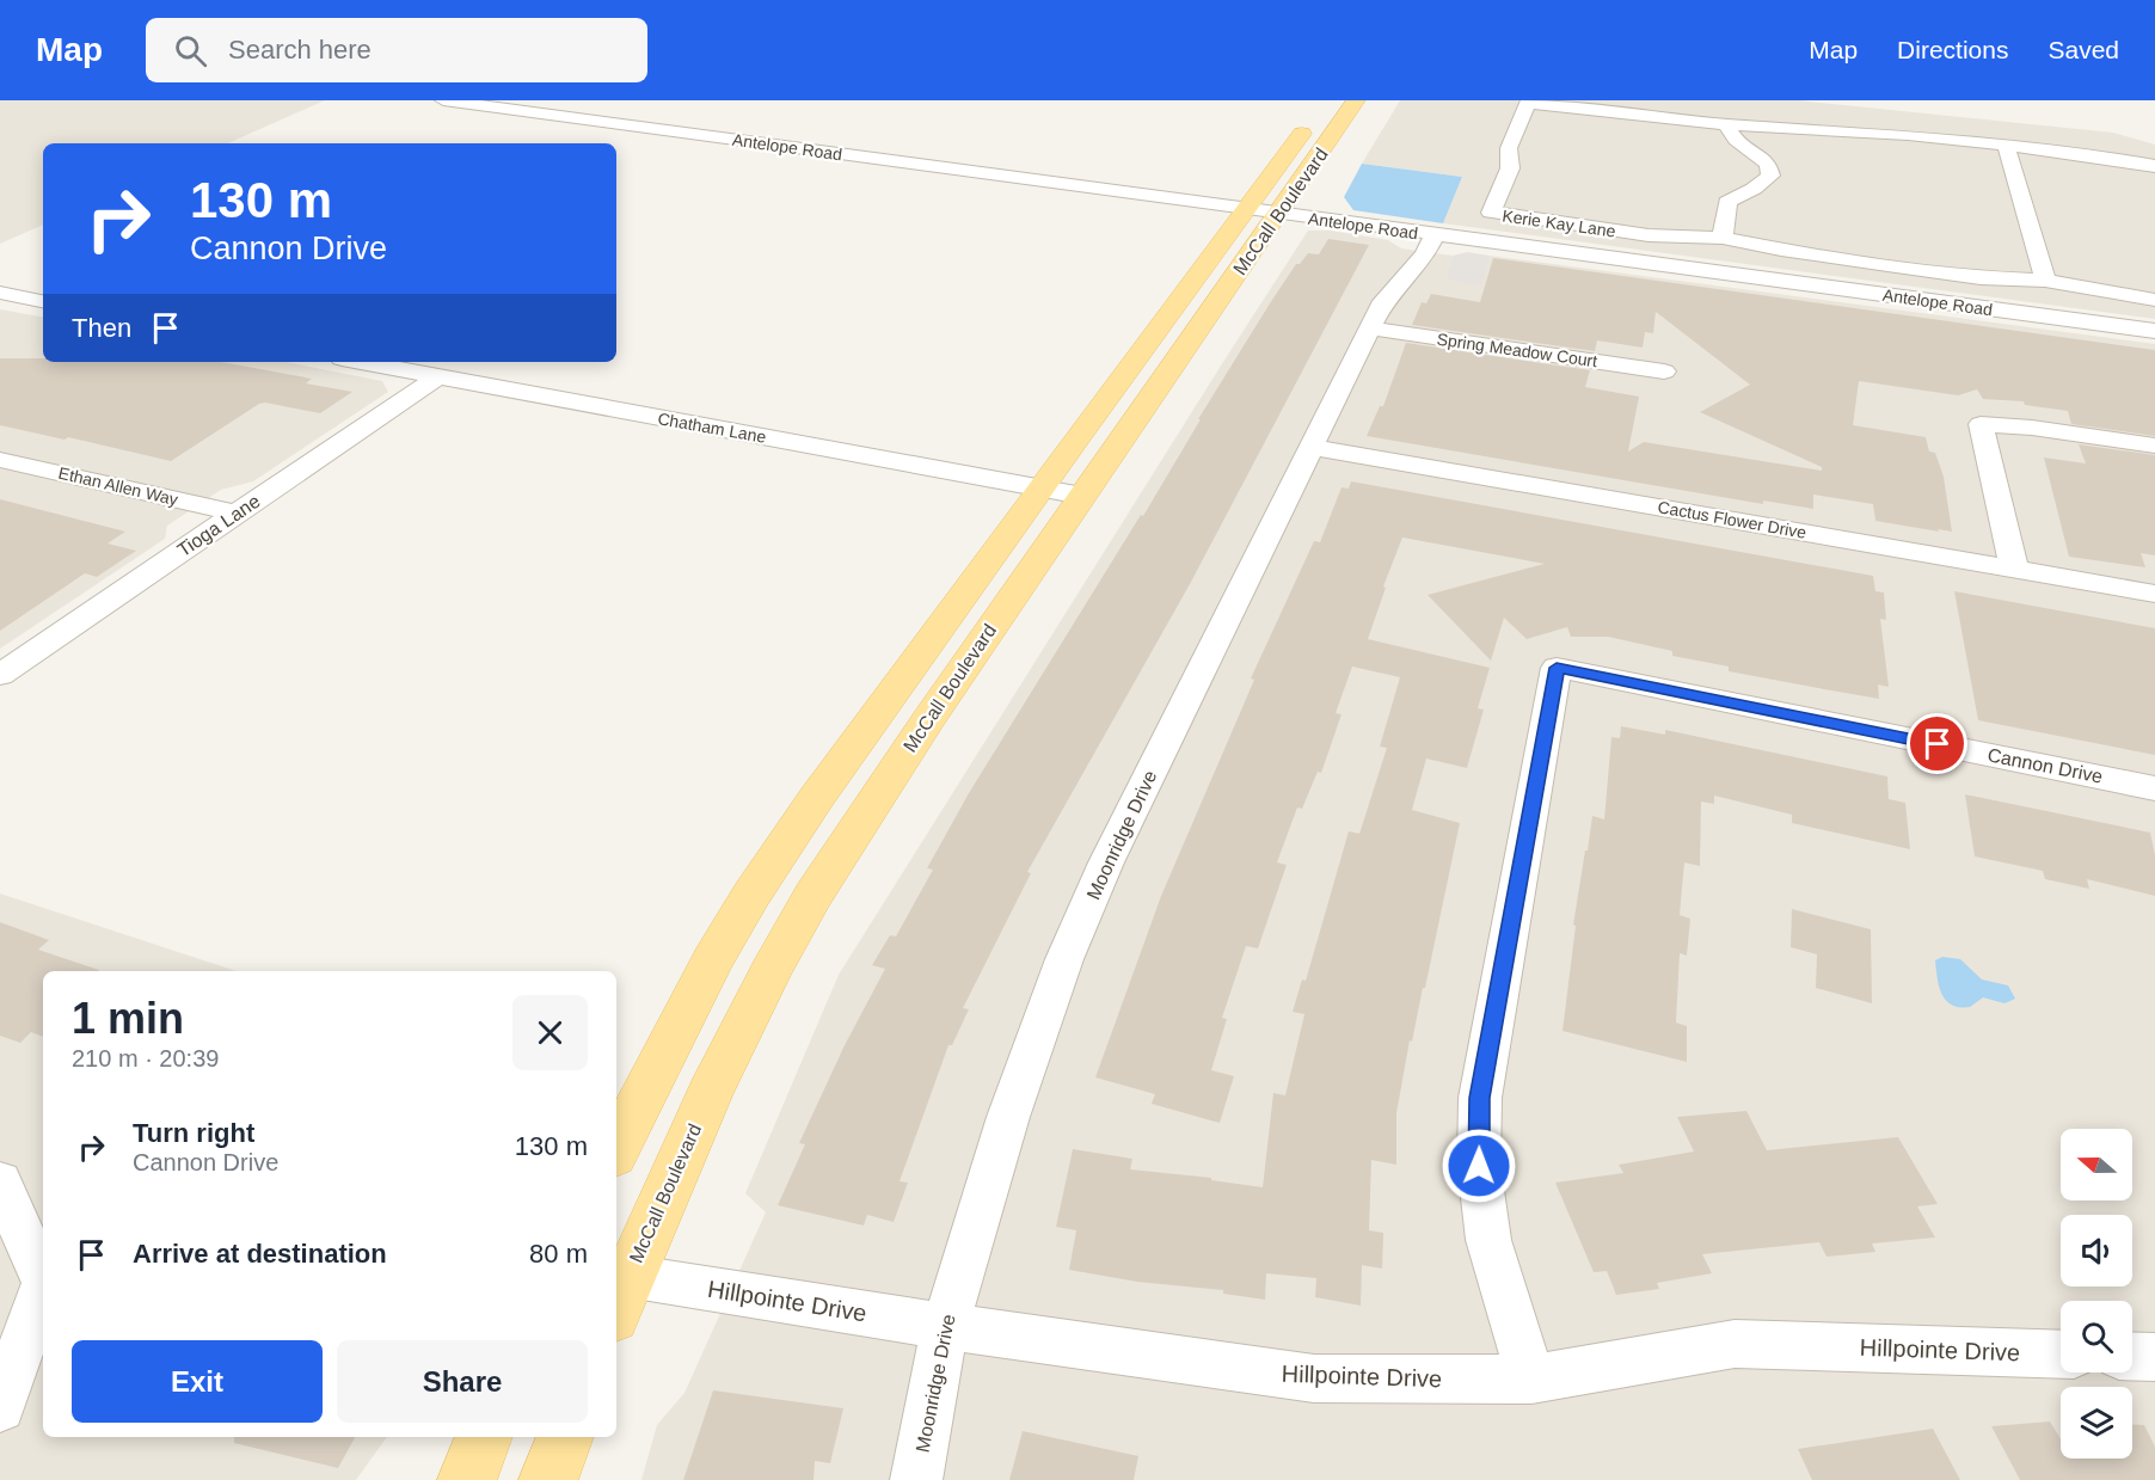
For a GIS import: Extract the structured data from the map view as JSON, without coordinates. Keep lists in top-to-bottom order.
{
  "streets": {
    "main road": ["McCall Boulevard"],
    "street": [
      "Antelope Road",
      "Kerie Kay Lane",
      "Spring Meadow Court",
      "Chatham Lane",
      "Ethan Allen Way",
      "Cactus Flower Drive",
      "Tioga Lane",
      "Cannon Drive",
      "Moonridge Drive",
      "Hillpointe Drive"
    ]
  },
  "crossings": [
    ["Antelope Road", "McCall Boulevard"],
    ["Antelope Road", "Moonridge Drive"],
    ["McCall Boulevard", "Chatham Lane"],
    ["McCall Boulevard", "Hillpointe Drive"],
    ["Spring Meadow Court", "Moonridge Drive"],
    ["Chatham Lane", "Tioga Lane"],
    ["Ethan Allen Way", "Tioga Lane"],
    ["Cactus Flower Drive", "Moonridge Drive"],
    ["Cannon Drive", "Hillpointe Drive"],
    ["Moonridge Drive", "Hillpointe Drive"]
  ],
  "north": "left",
  "page": {
    "header": "Map",
    "search": "Search here",
    "nav": ["Map", "Directions", "Saved"],
    "turn": ["130 m", "Cannon Drive"],
    "then": "Then",
    "heading": ["1 min", "210 m · 20:39"],
    "list": [
      {
        "name": "Turn right",
        "note": "Cannon Drive",
        "value": "130 m"
      },
      {
        "name": "Arrive at destination",
        "value": "80 m"
      }
    ],
    "buttons": ["Exit", "Share"]
  }
}
